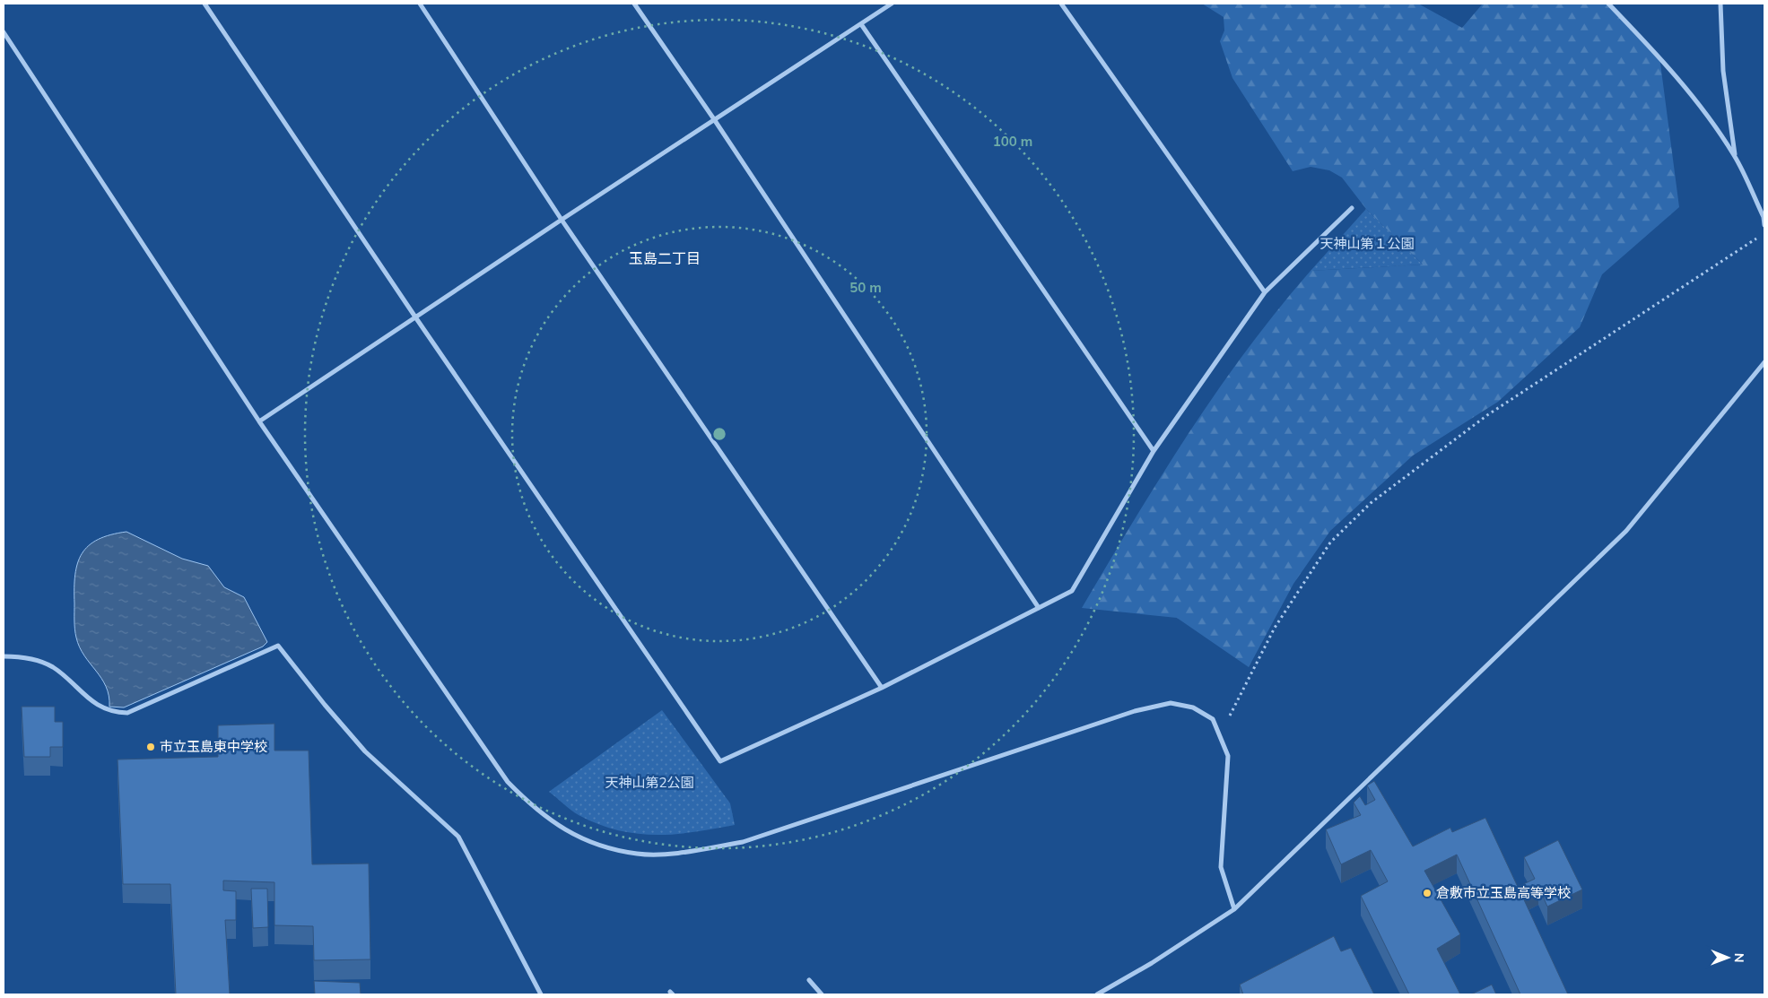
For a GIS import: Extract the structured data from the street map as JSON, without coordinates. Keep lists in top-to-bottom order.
{
  "districts": ["玉島二丁目"],
  "parks": ["天神山第１公園", "天神山第2公園"],
  "places": ["市立玉島東中学校", "倉敷市立玉島高等学校"],
  "north": "right",
  "rings": ["100 m", "50 m"]
}
